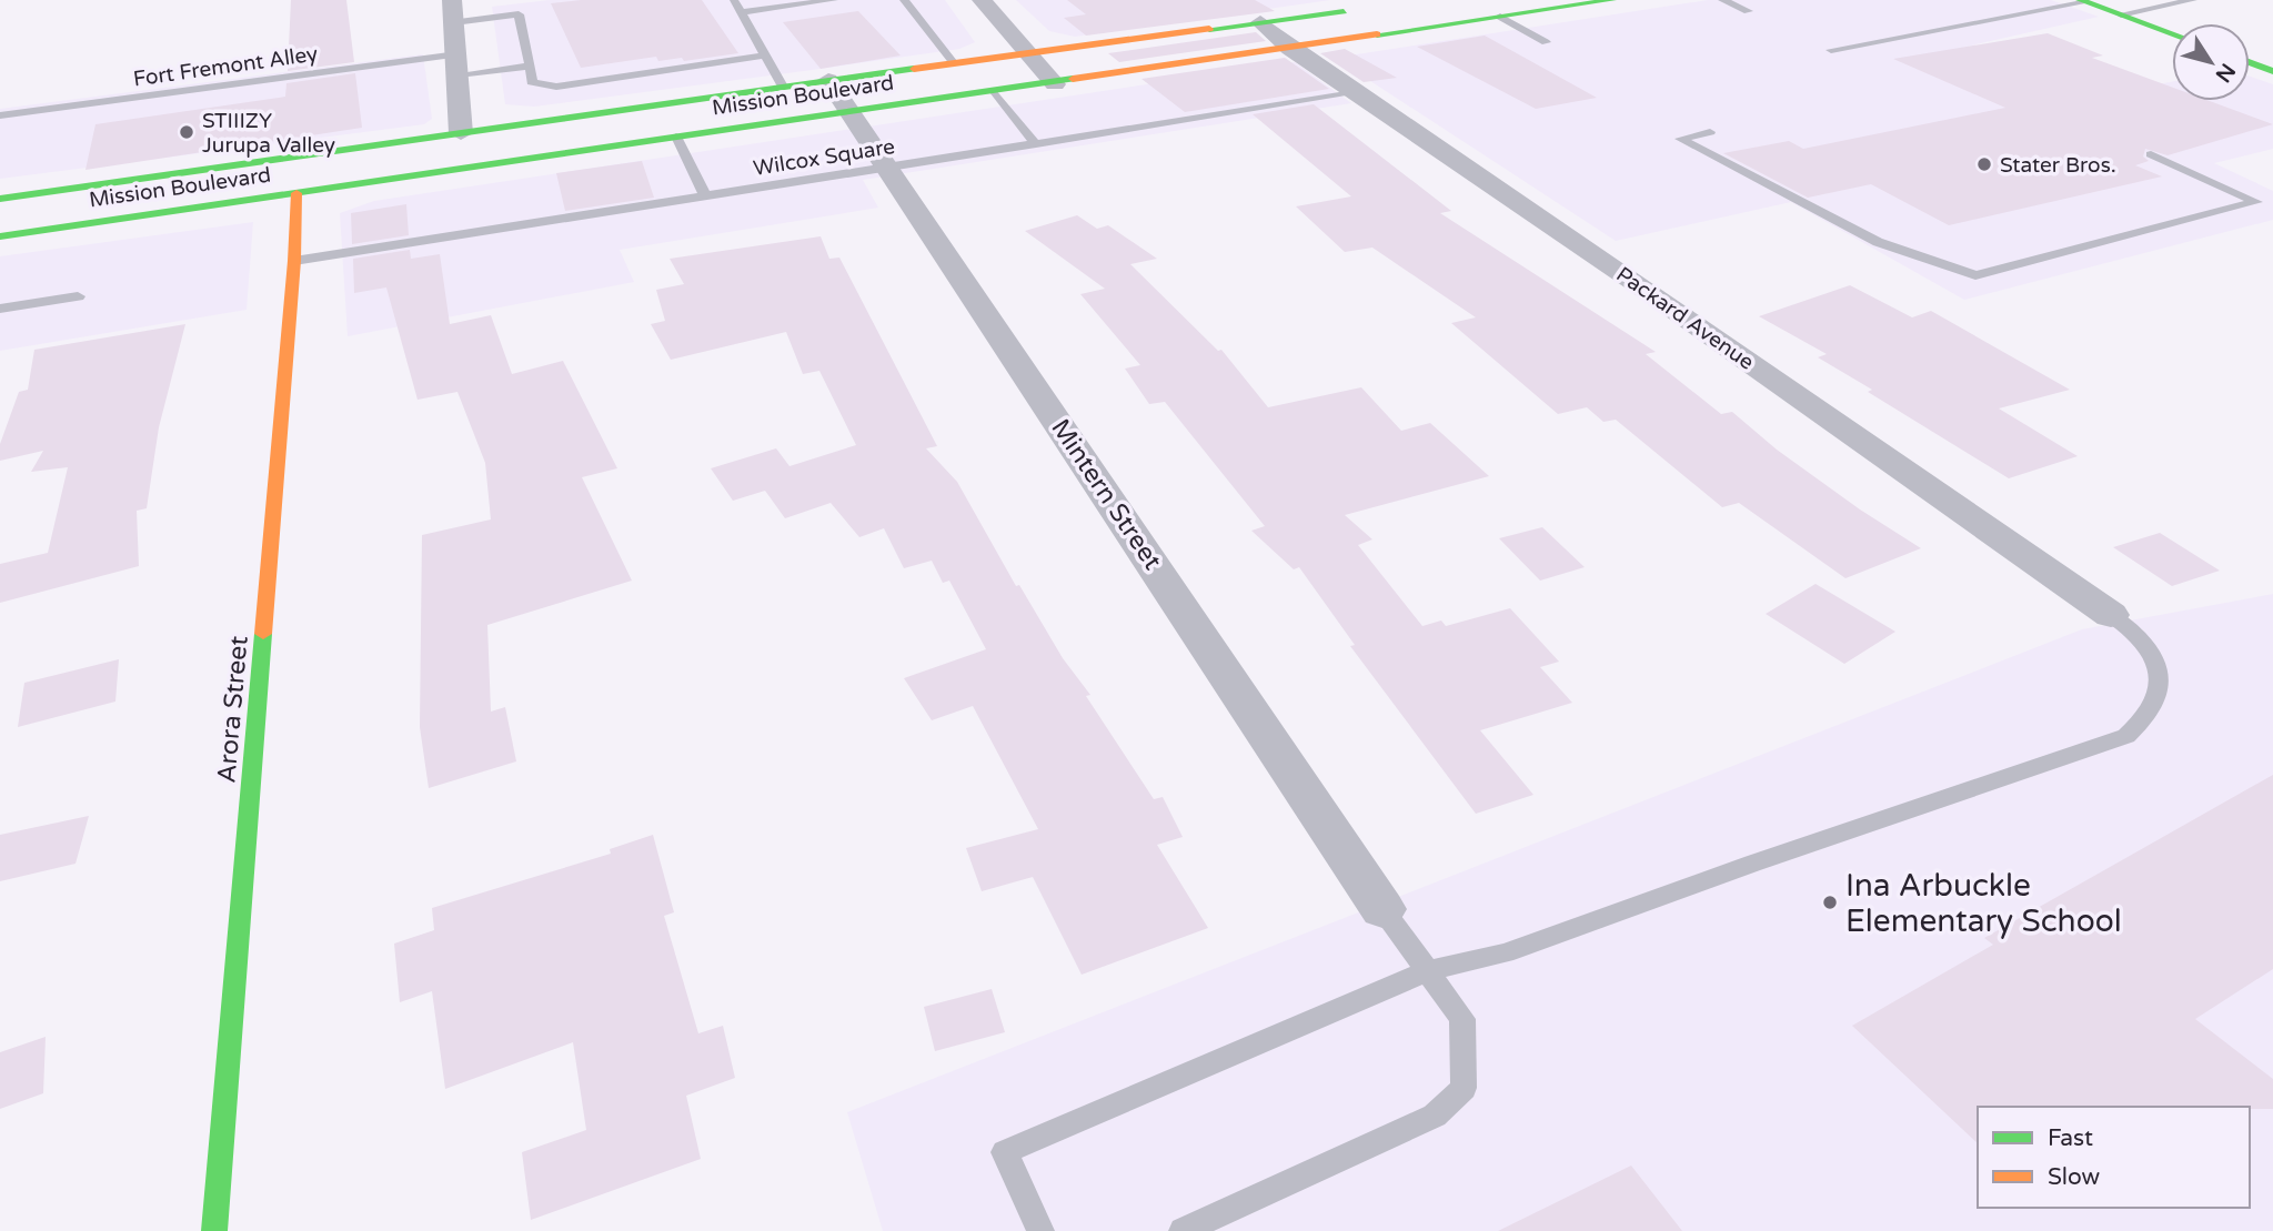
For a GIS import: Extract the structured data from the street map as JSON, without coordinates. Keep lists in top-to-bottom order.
{
  "streets": {
    "main road": ["Mission Boulevard", "Arora Street"],
    "street": ["Packard Avenue", "Mintern Street"],
    "lane": ["Fort Fremont Alley", "Wilcox Square"]
  },
  "crossings": [
    ["Mission Boulevard", "Packard Avenue"],
    ["Mission Boulevard", "Mintern Street"],
    ["Mission Boulevard", "Arora Street"],
    ["Wilcox Square", "Packard Avenue"],
    ["Wilcox Square", "Mintern Street"],
    ["Wilcox Square", "Arora Street"]
  ],
  "places": ["STIIIZY Jurupa Valley", "Stater Bros.", "Ina Arbuckle Elementary School"],
  "legend": ["Fast", "Slow"],
  "north": "bottom right"
}
